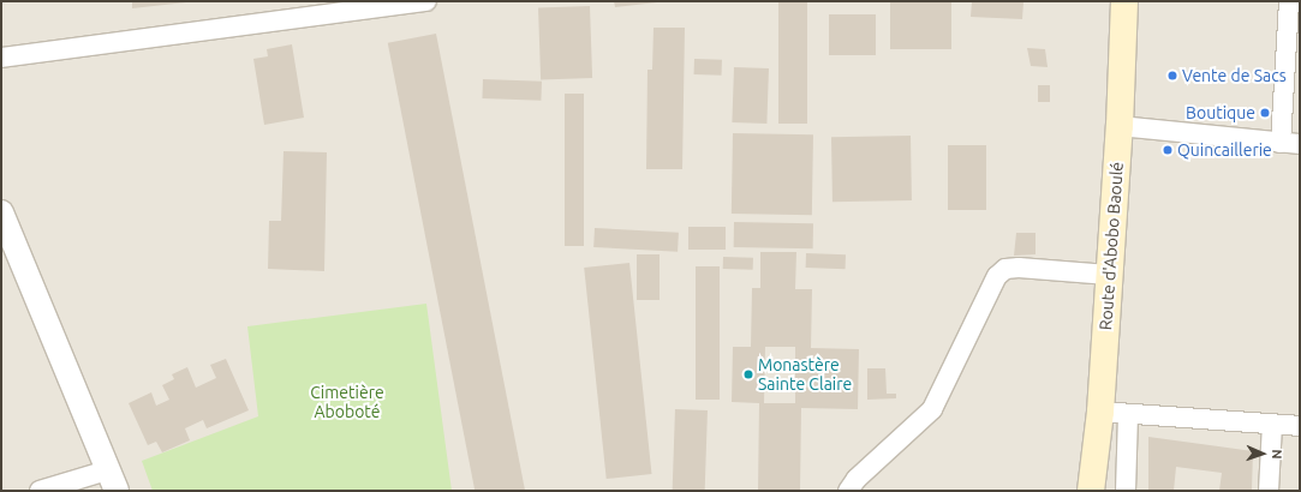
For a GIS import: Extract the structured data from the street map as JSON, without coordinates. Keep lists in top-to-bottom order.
{
  "streets": {
    "main road": ["Route d'Abobo Baoulé"]
  },
  "parks": ["Cimetière Aboboté"],
  "places": [
    "Vente de Sacs",
    "Boutique",
    "Quincaillerie",
    "Monastère Sainte Claire"
  ],
  "north": "right"
}
